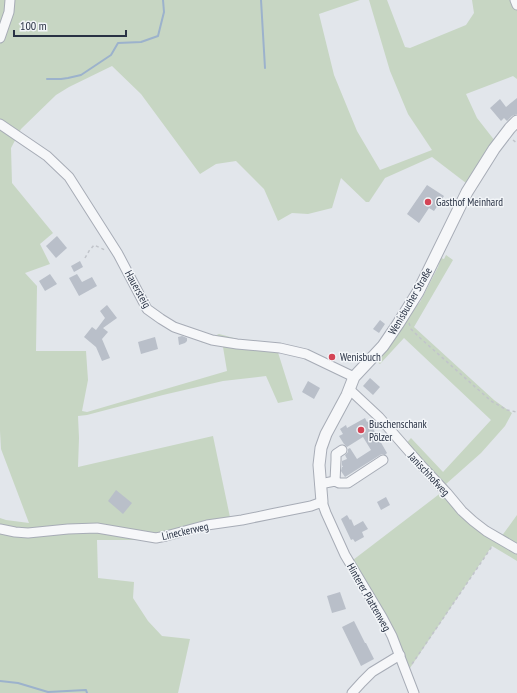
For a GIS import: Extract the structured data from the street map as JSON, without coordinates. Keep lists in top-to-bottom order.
{
  "streets": {
    "street": [
      "Hauersteig",
      "Wenisbucher Straße",
      "Janischhofweg",
      "Lineckerweg",
      "Hinterer Plattenweg"
    ]
  },
  "crossings": [
    ["Hauersteig", "Wenisbucher Straße"],
    ["Wenisbucher Straße", "Janischhofweg"],
    ["Wenisbucher Straße", "Lineckerweg"],
    ["Wenisbucher Straße", "Hinterer Plattenweg"],
    ["Lineckerweg", "Hinterer Plattenweg"]
  ],
  "places": ["Gasthof Meinhard", "Wenisbuch", "Buschenschank Pölzer"],
  "scale_bar": "100 m"
}
